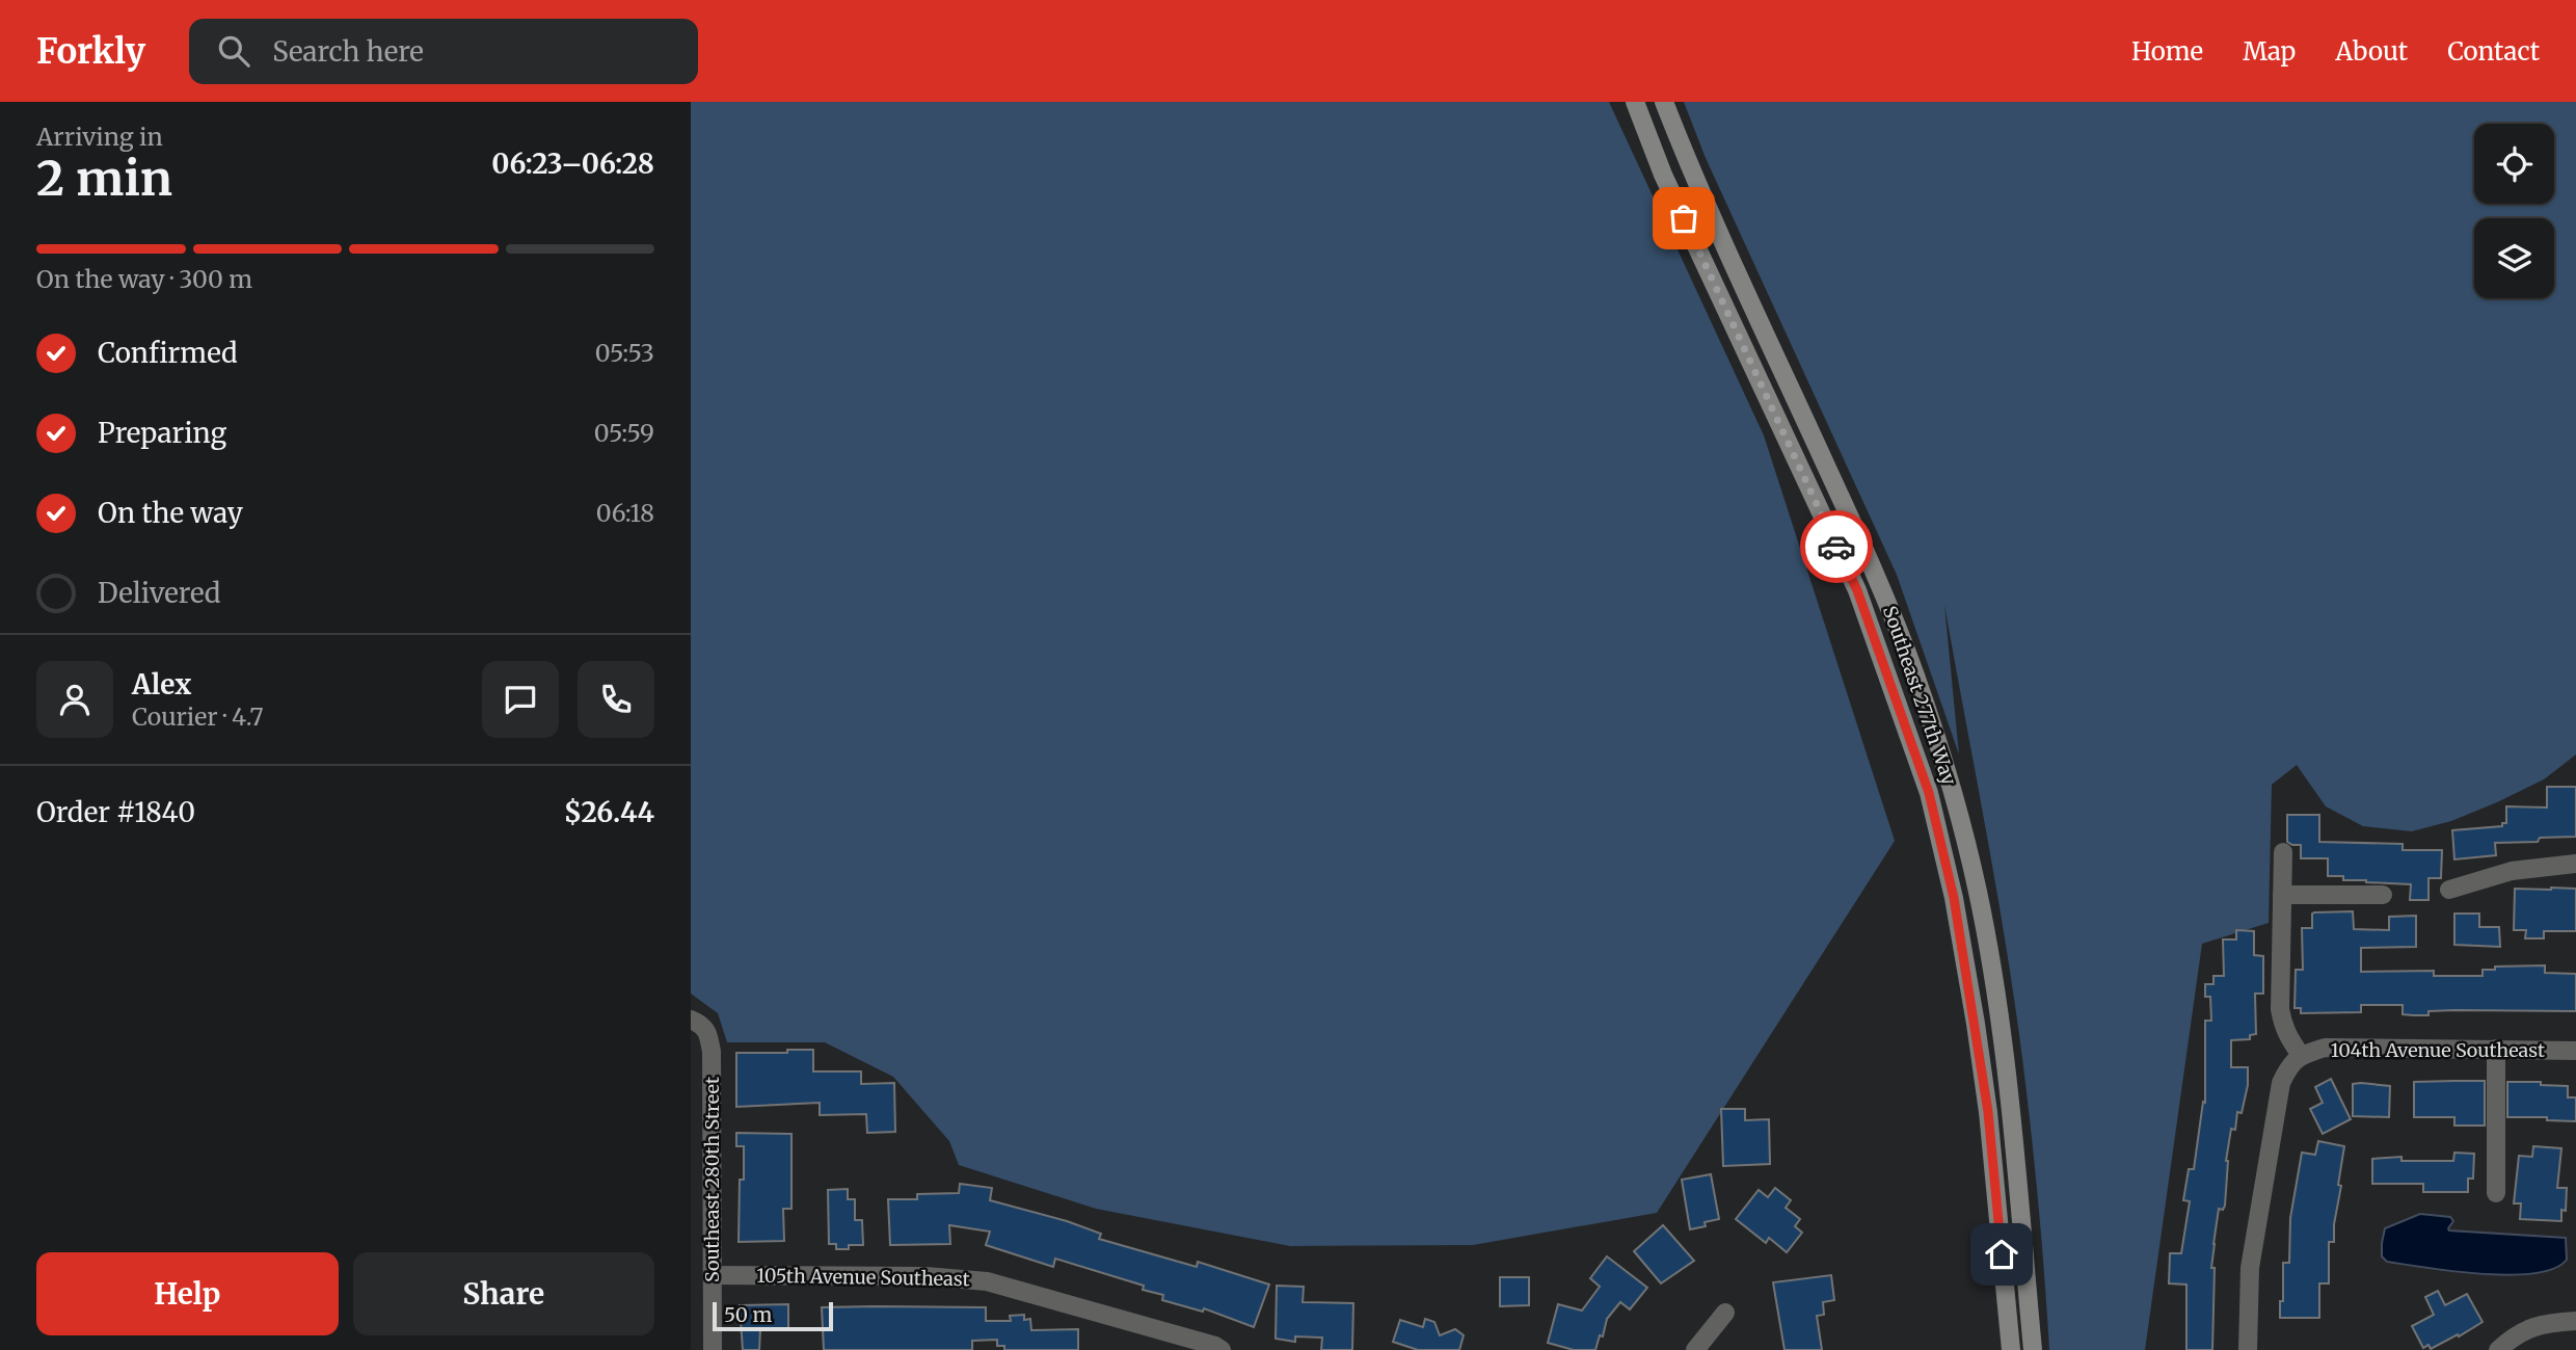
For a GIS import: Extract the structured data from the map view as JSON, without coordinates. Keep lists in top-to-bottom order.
{
  "streets": {
    "main road": ["Southeast 277th Way"],
    "street": ["104th Avenue Southeast", "Southeast 280th Street", "105th Avenue Southeast"]
  },
  "crossings": [
    ["Southeast 280th Street", "105th Avenue Southeast"]
  ],
  "scale_bar": "50 m",
  "page": {
    "header": "Forkly",
    "search": "Search here",
    "nav": [
      "Home",
      "Map",
      "About",
      "Contact"
    ],
    "heading": ["2 min", "Arriving in", "06:23–06:28"],
    "panel": [
      "Alex",
      "Courier · 4.7",
      "Order #1840",
      "$26.44"
    ],
    "bar": "On the way · 300 m",
    "list": [
      ["Confirmed", "05:53"],
      ["Preparing", "05:59"],
      ["On the way", "06:18"],
      "Delivered"
    ],
    "buttons": ["Help", "Share"],
    "scale": "50 m"
  }
}
